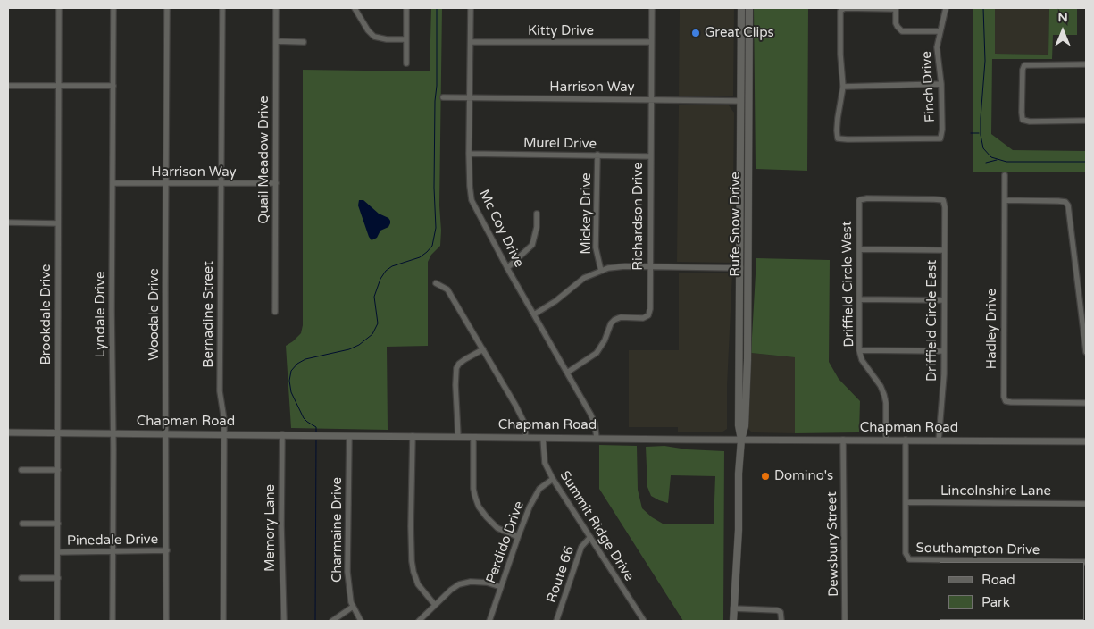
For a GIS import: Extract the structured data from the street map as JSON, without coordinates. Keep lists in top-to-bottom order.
{
  "streets": {
    "main road": ["Rufe Snow Drive"],
    "street": [
      "Kitty Drive",
      "Finch Drive",
      "Harrison Way",
      "Murel Drive",
      "Quail Meadow Drive",
      "Mickey Drive",
      "Richardson Drive",
      "Mc Coy Drive",
      "Driffield Circle West",
      "Brookdale Drive",
      "Lyndale Drive",
      "Woodale Drive",
      "Bernadine Street",
      "Driffield Circle East",
      "Hadley Drive",
      "Chapman Road",
      "Lincolnshire Lane",
      "Summit Ridge Drive",
      "Memory Lane",
      "Charmaine Drive",
      "Pinedale Drive",
      "Perdido Drive",
      "Dewsbury Street",
      "Southampton Drive",
      "Route 66"
    ]
  },
  "crossings": [
    ["Kitty Drive", "Richardson Drive"],
    ["Kitty Drive", "Mc Coy Drive"],
    ["Harrison Way", "Quail Meadow Drive"],
    ["Harrison Way", "Richardson Drive"],
    ["Harrison Way", "Rufe Snow Drive"],
    ["Harrison Way", "Mc Coy Drive"],
    ["Harrison Way", "Lyndale Drive"],
    ["Harrison Way", "Woodale Drive"],
    ["Harrison Way", "Bernadine Street"],
    ["Murel Drive", "Mickey Drive"],
    ["Murel Drive", "Richardson Drive"],
    ["Murel Drive", "Mc Coy Drive"],
    ["Richardson Drive", "Mc Coy Drive"],
    ["Rufe Snow Drive", "Chapman Road"],
    ["Mc Coy Drive", "Chapman Road"],
    ["Driffield Circle West", "Driffield Circle East"],
    ["Driffield Circle West", "Chapman Road"],
    ["Brookdale Drive", "Chapman Road"],
    ["Brookdale Drive", "Pinedale Drive"],
    ["Lyndale Drive", "Chapman Road"],
    ["Lyndale Drive", "Pinedale Drive"],
    ["Woodale Drive", "Chapman Road"],
    ["Woodale Drive", "Pinedale Drive"],
    ["Bernadine Street", "Chapman Road"],
    ["Driffield Circle East", "Chapman Road"],
    ["Chapman Road", "Summit Ridge Drive"],
    ["Chapman Road", "Memory Lane"],
    ["Chapman Road", "Charmaine Drive"],
    ["Chapman Road", "Dewsbury Street"],
    ["Chapman Road", "Southampton Drive"],
    ["Lincolnshire Lane", "Southampton Drive"],
    ["Summit Ridge Drive", "Perdido Drive"],
    ["Summit Ridge Drive", "Route 66"]
  ],
  "places": ["Great Clips", "Domino's"],
  "legend": ["Road", "Park"],
  "north": "top"
}
